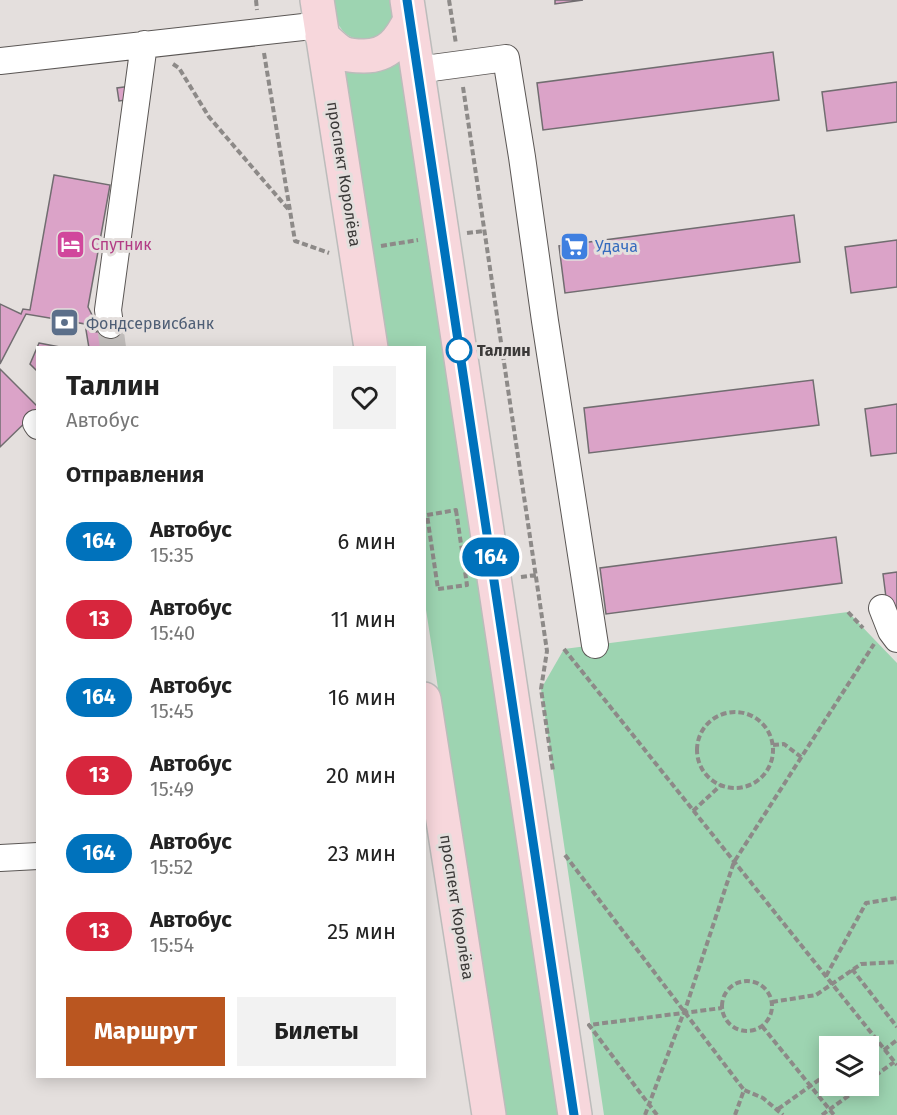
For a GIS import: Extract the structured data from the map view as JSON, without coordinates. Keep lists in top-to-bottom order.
{
  "streets": {
    "main road": ["проспект Королёва"]
  },
  "places": {
    "hotel": ["Спутник"],
    "supermarket": ["Удача"],
    "bank": ["Фондсервисбанк"],
    "other": ["Таллин"]
  },
  "lines": ["bus line 164"],
  "page": {
    "on_map": "164",
    "heading": [
      ["Таллин", "Автобус"],
      "Отправления"
    ],
    "list": [
      {
        "mark": "164",
        "name": "Автобус",
        "note": "15:35",
        "value": "6 мин"
      },
      {
        "mark": "13",
        "name": "Автобус",
        "note": "15:40",
        "value": "11 мин"
      },
      {
        "mark": "164",
        "name": "Автобус",
        "note": "15:45",
        "value": "16 мин"
      },
      {
        "mark": "13",
        "name": "Автобус",
        "note": "15:49",
        "value": "20 мин"
      },
      {
        "mark": "164",
        "name": "Автобус",
        "note": "15:52",
        "value": "23 мин"
      },
      {
        "mark": "13",
        "name": "Автобус",
        "note": "15:54",
        "value": "25 мин"
      }
    ],
    "buttons": ["Маршрут", "Билеты"]
  }
}
